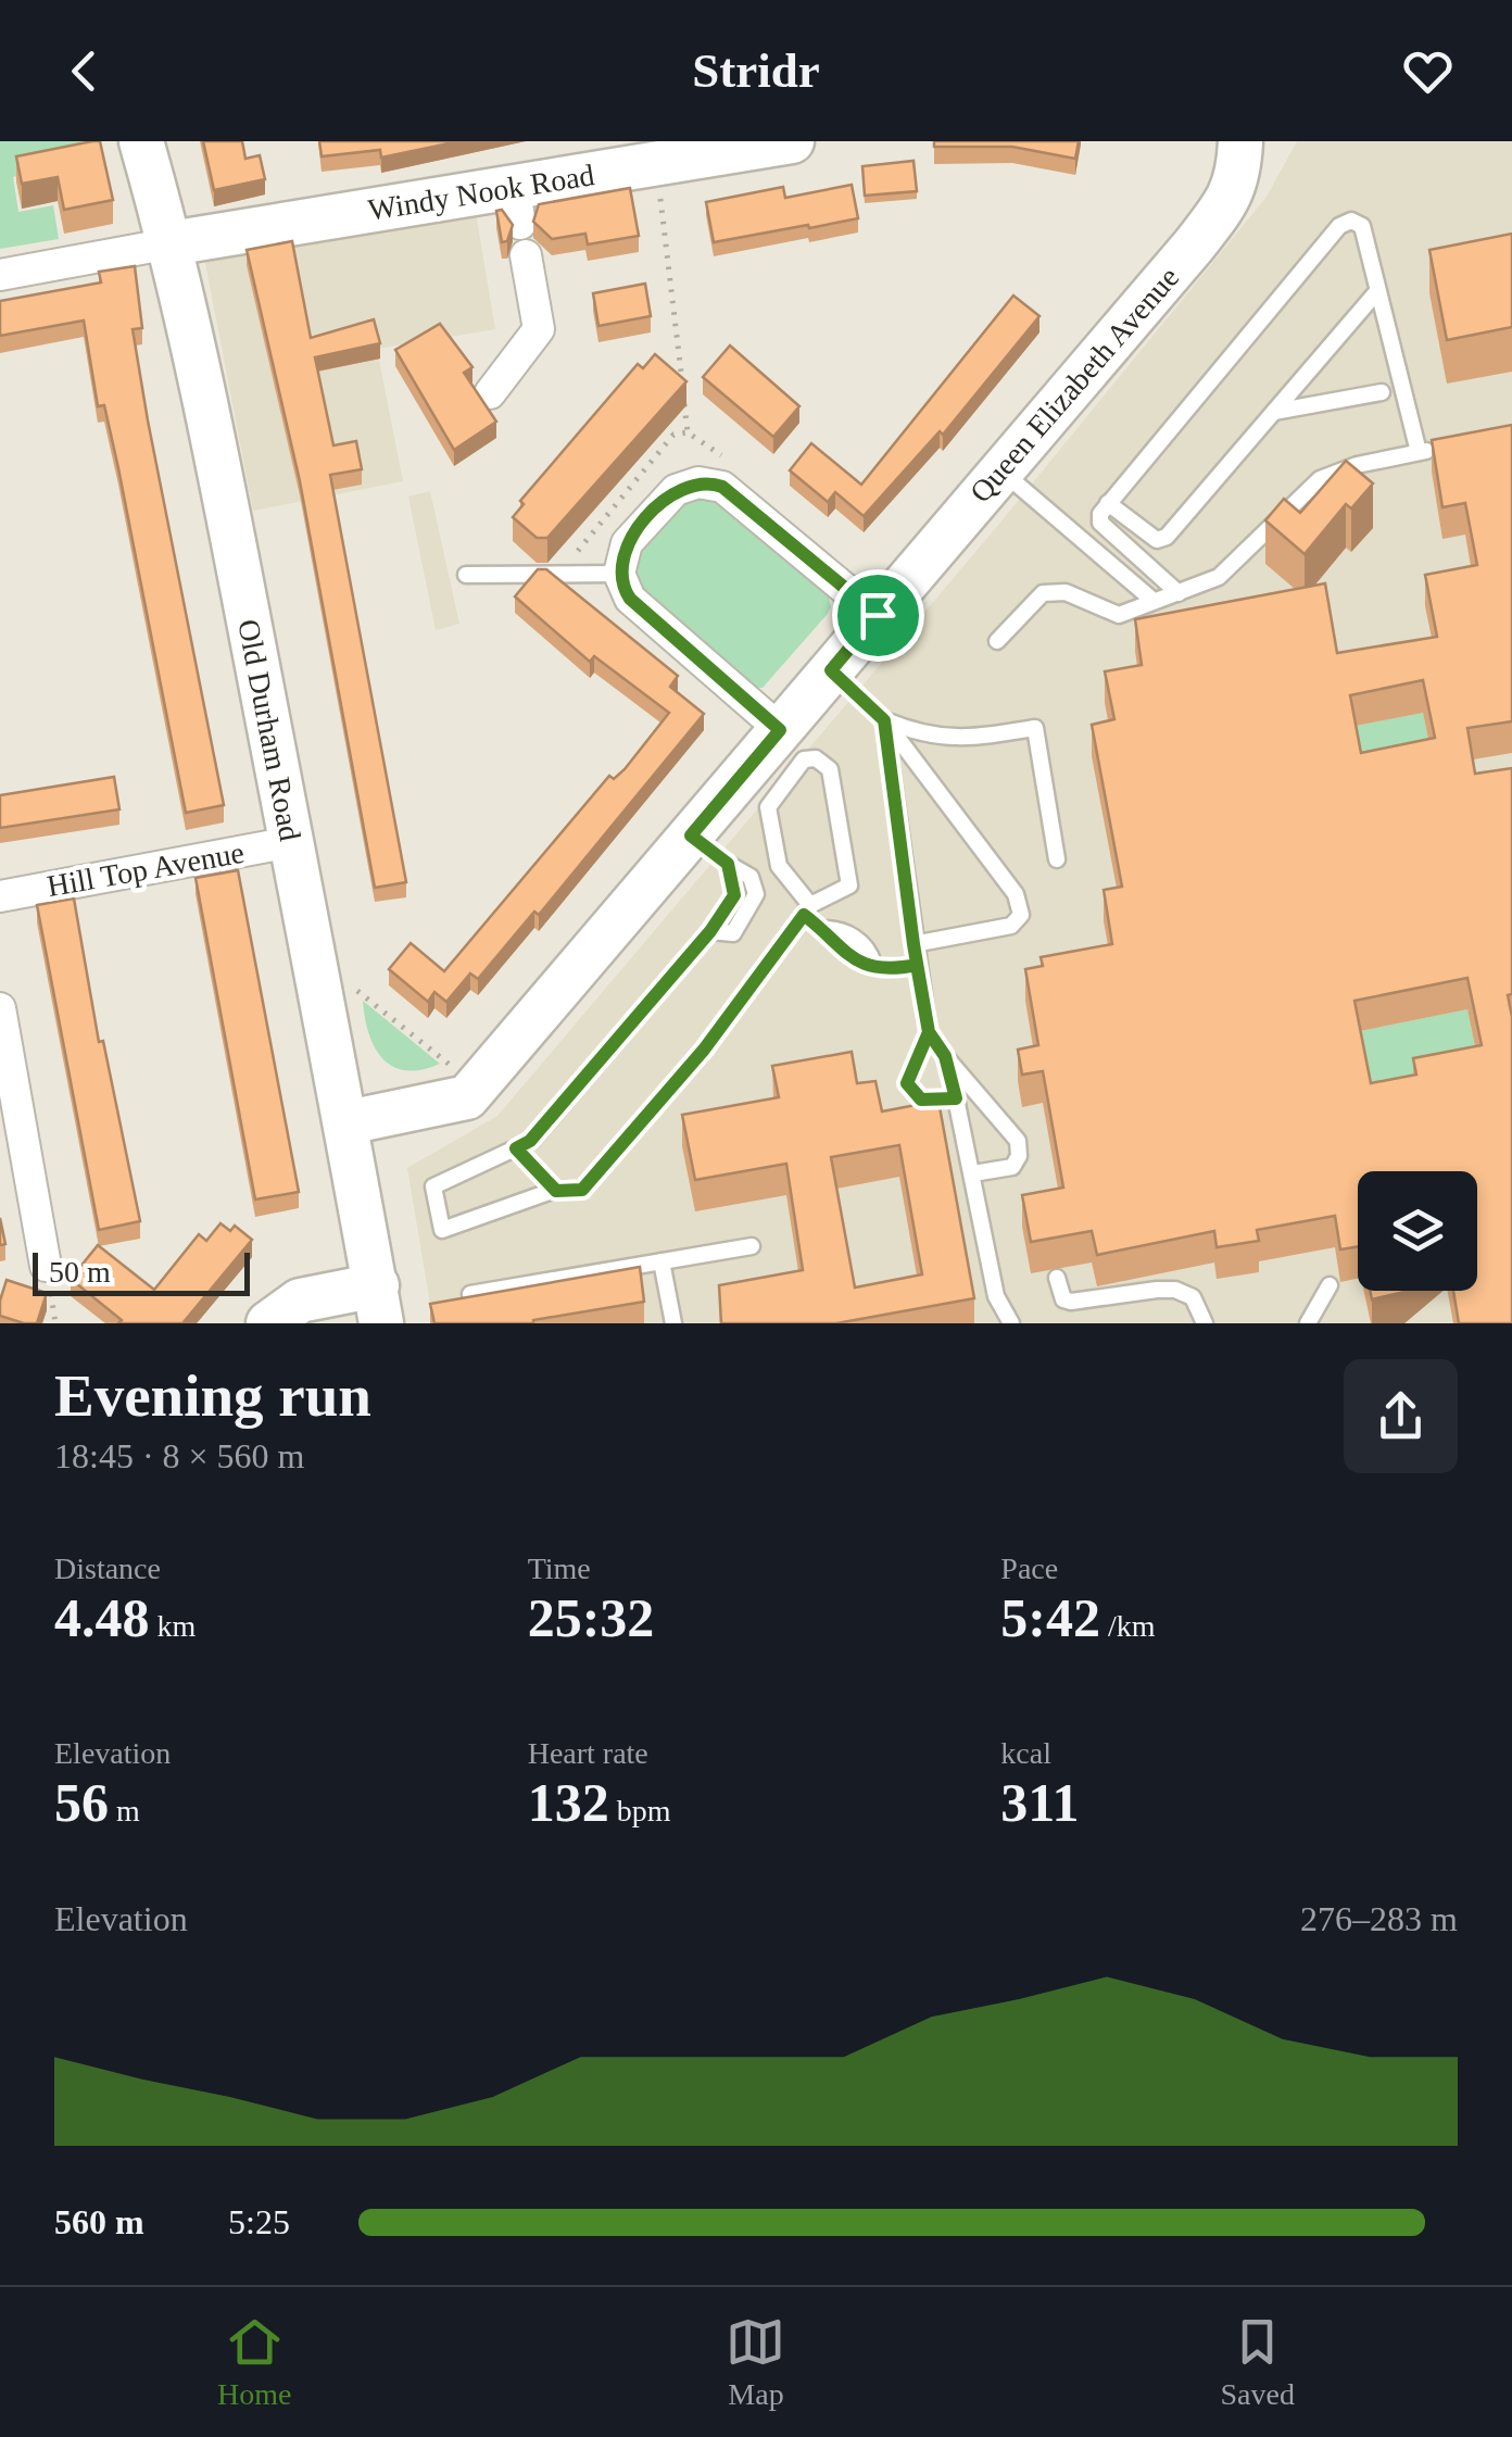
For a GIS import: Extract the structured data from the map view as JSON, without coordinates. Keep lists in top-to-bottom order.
{
  "streets": {
    "street": [
      "Windy Nook Road",
      "Queen Elizabeth Avenue",
      "Old Durham Road",
      "Hill Top Avenue"
    ]
  },
  "crossings": [
    ["Windy Nook Road", "Old Durham Road"],
    ["Queen Elizabeth Avenue", "Old Durham Road"],
    ["Old Durham Road", "Hill Top Avenue"]
  ],
  "scale_bar": "50 m",
  "page": {
    "header": "Stridr",
    "scale": "50 m",
    "heading": ["Evening run", "18:45 · 8 × 560 m"],
    "stats": [
      ["Distance", "4.48 km"],
      ["Time", "25:32"],
      ["Pace", "5:42 /km"],
      ["Elevation", "56 m"],
      ["Heart rate", "132 bpm"],
      ["kcal", "311"]
    ],
    "chart": ["Elevation", "276–283 m"],
    "list": [
      {
        "name": "560 m",
        "note": "5:25"
      }
    ],
    "tabs": ["Home", "Map", "Saved"]
  }
}
